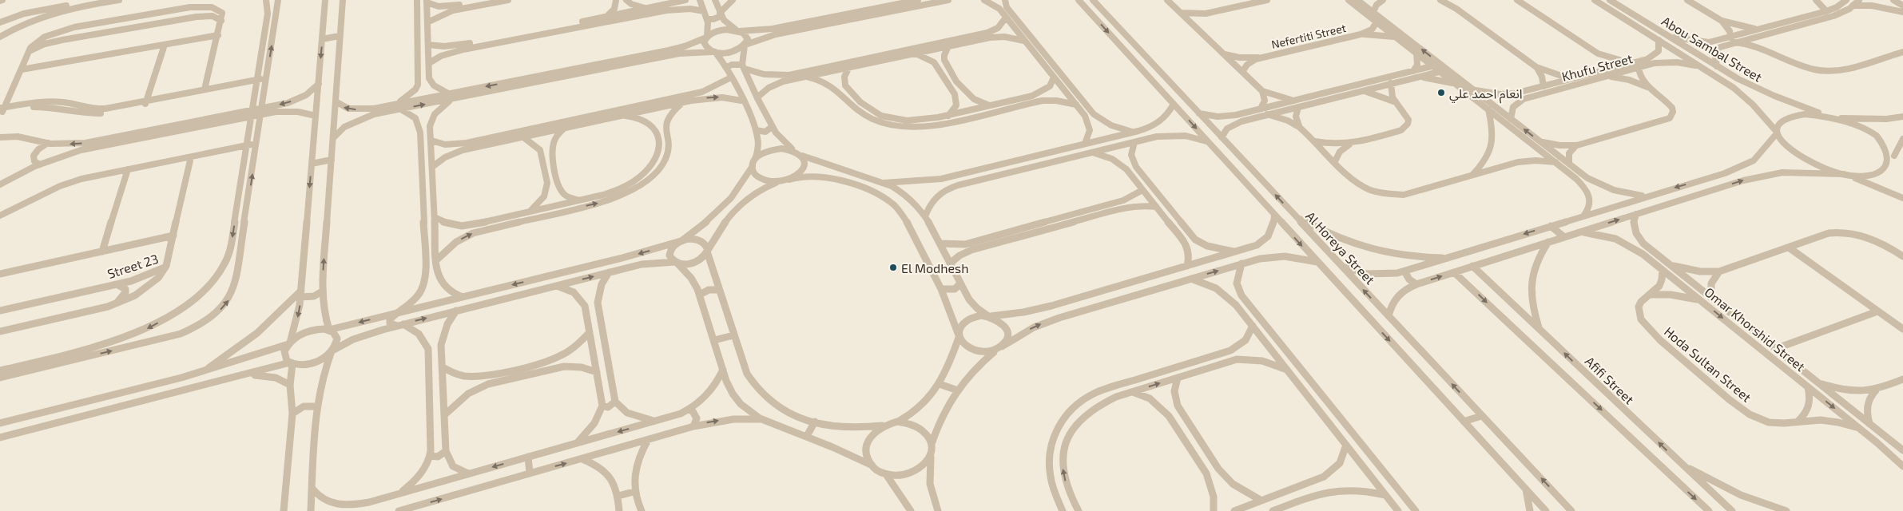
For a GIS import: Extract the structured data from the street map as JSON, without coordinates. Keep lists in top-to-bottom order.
{
  "streets": {
    "street": [
      "Nefertiti Street",
      "Abou Sambal Street",
      "Khufu Street",
      "Al Horeya Street",
      "Street 23",
      "Omar Khorshid Street",
      "Hoda Sultan Street",
      "Afifi Street"
    ]
  },
  "crossings": [
    ["Abou Sambal Street", "Khufu Street"],
    ["Omar Khorshid Street", "Hoda Sultan Street"]
  ],
  "places": ["انعام احمد علي", "El Modhesh"]
}
